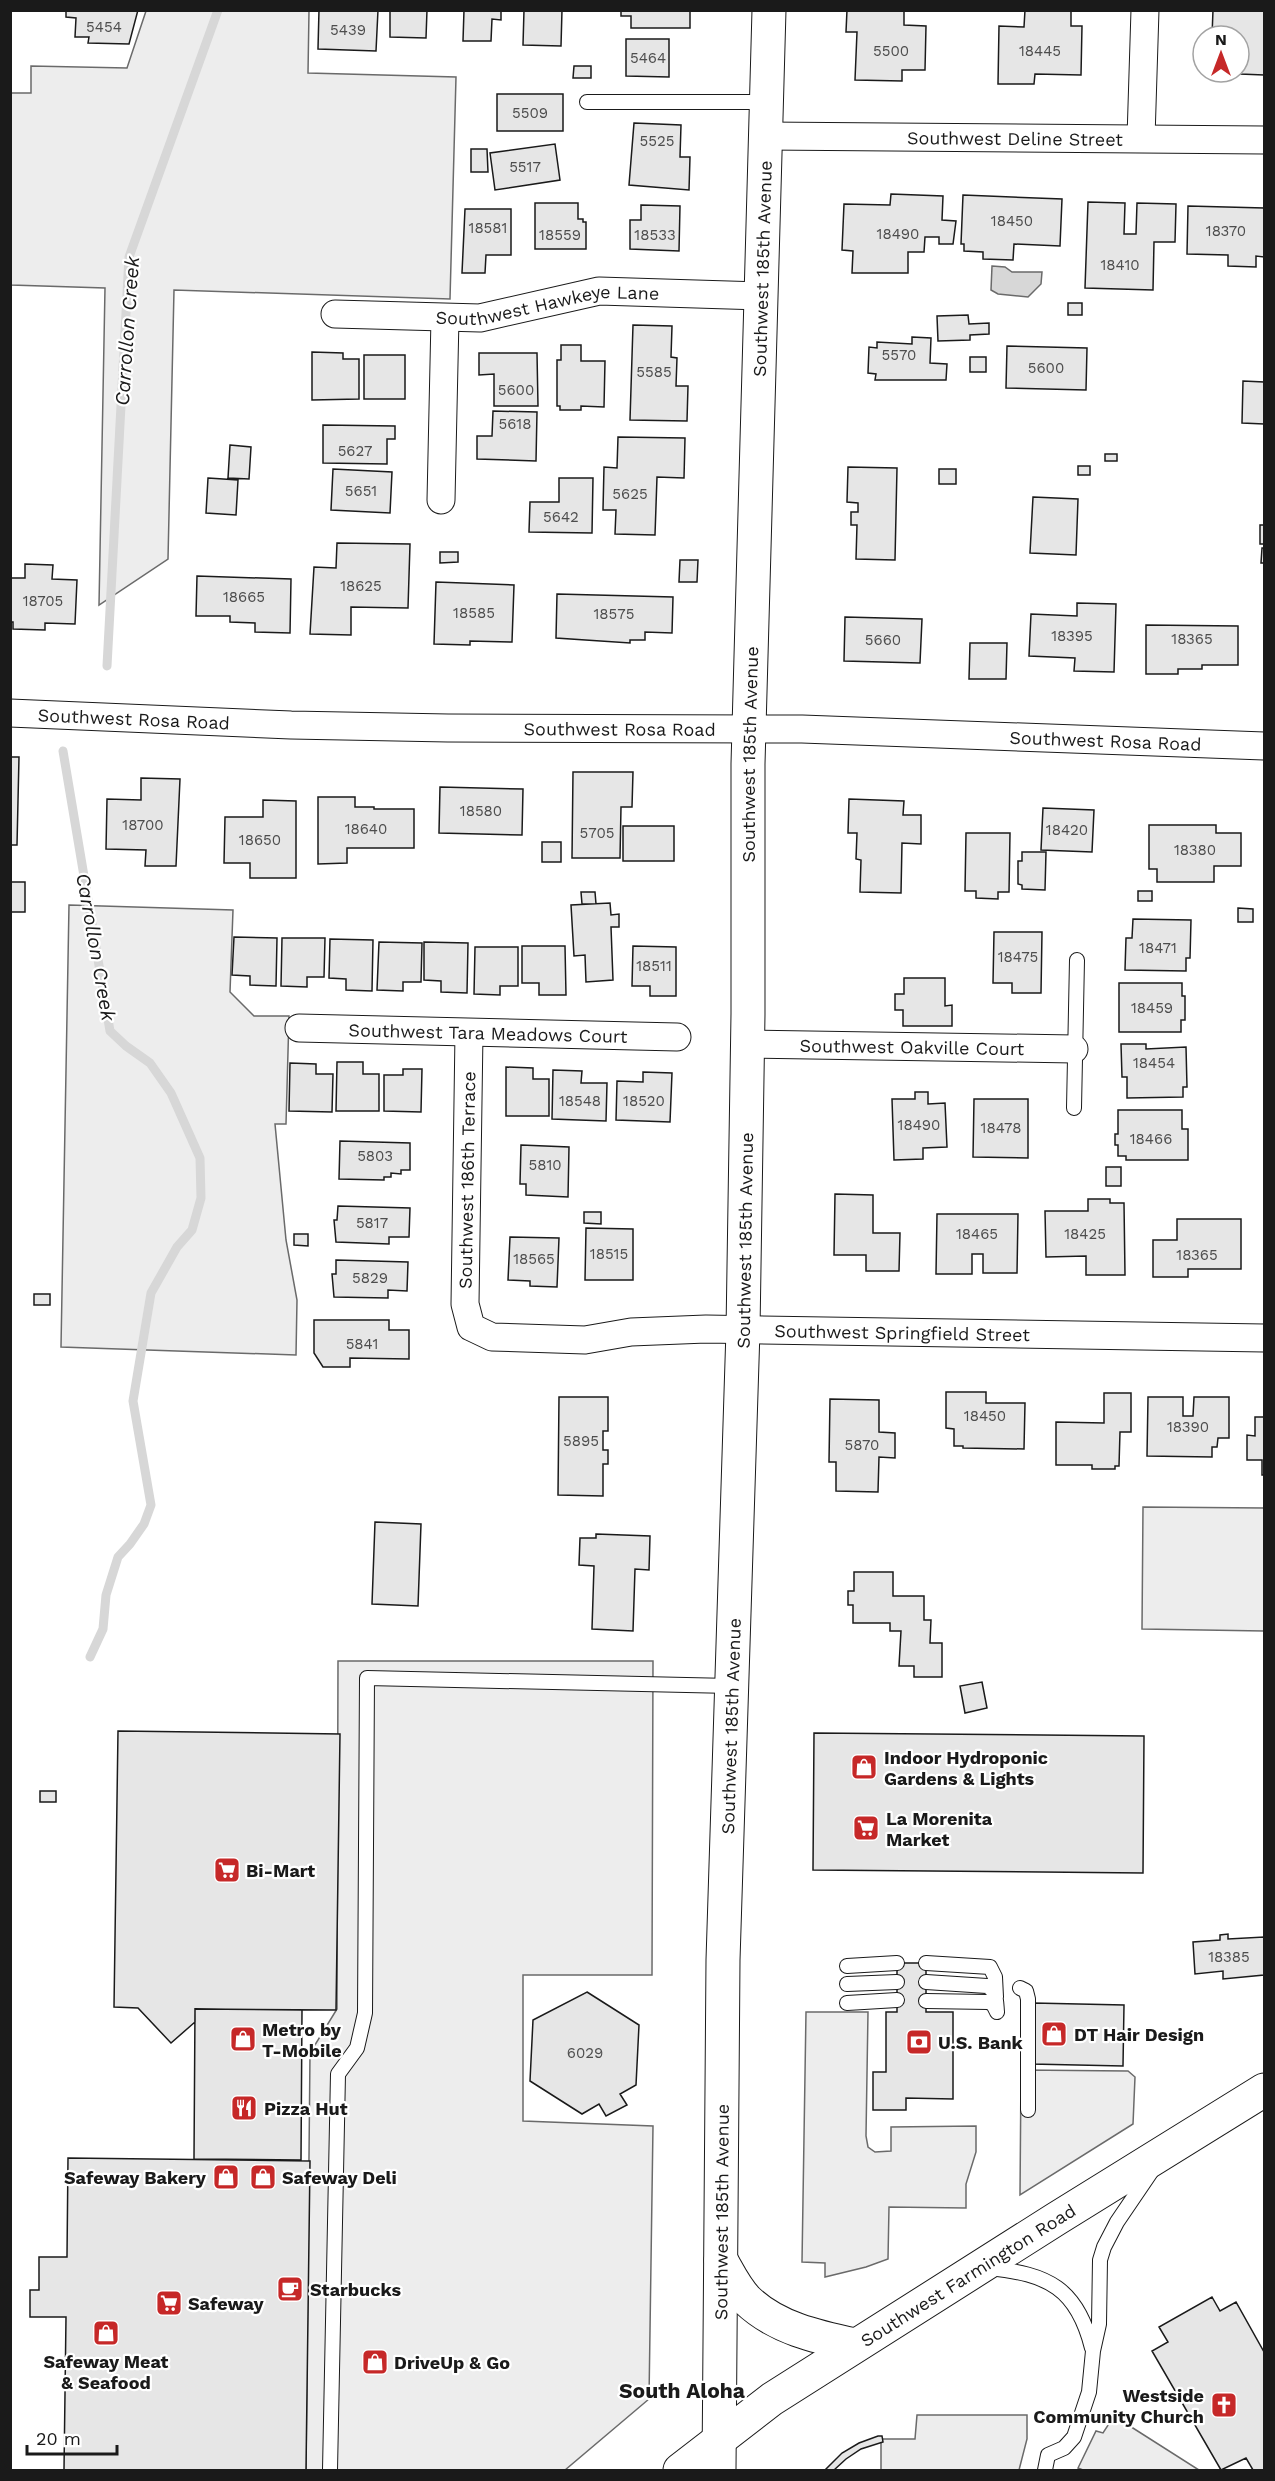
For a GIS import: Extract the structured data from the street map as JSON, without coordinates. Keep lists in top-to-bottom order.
{
  "streets": {
    "main road": ["Southwest 185th Avenue", "Southwest Farmington Road"],
    "street": [
      "Southwest Deline Street",
      "Southwest Hawkeye Lane",
      "Southwest Rosa Road",
      "Southwest Tara Meadows Court",
      "Southwest Oakville Court",
      "Southwest 186th Terrace",
      "Southwest Springfield Street"
    ]
  },
  "crossings": [
    ["Southwest Deline Street", "Southwest 185th Avenue"],
    ["Southwest 185th Avenue", "Southwest Hawkeye Lane"],
    ["Southwest 185th Avenue", "Southwest Rosa Road"],
    ["Southwest 185th Avenue", "Southwest Oakville Court"],
    ["Southwest 185th Avenue", "Southwest Springfield Street"],
    ["Southwest 185th Avenue", "Southwest Farmington Road"],
    ["Southwest Tara Meadows Court", "Southwest 186th Terrace"],
    ["Southwest 186th Terrace", "Southwest Springfield Street"]
  ],
  "districts": ["South Aloha"],
  "water": ["Carrollon Creek"],
  "places": {
    "shop": [
      "Indoor Hydroponic Gardens & Lights",
      "DT Hair Design",
      "Metro by T-Mobile",
      "Safeway Bakery",
      "Safeway Deli",
      "Safeway Meat & Seafood",
      "DriveUp & Go"
    ],
    "supermarket": ["La Morenita Market", "Bi-Mart", "Safeway"],
    "bank": ["U.S. Bank"],
    "restaurant": ["Pizza Hut"],
    "cafe": ["Starbucks"],
    "church": ["Westside Community Church"]
  },
  "house_numbers": [
    "5454",
    "5439",
    "5500",
    "18445",
    "5464",
    "5509",
    "5525",
    "5517",
    "18450",
    "18581",
    "18370",
    "18490",
    "18559",
    "18533",
    "18410",
    "5570",
    "5600",
    "5585",
    "5600",
    "5618",
    "5627",
    "5651",
    "5625",
    "5642",
    "18625",
    "18665",
    "18705",
    "18585",
    "18575",
    "18395",
    "18365",
    "5660",
    "18580",
    "18700",
    "18640",
    "18420",
    "5705",
    "18650",
    "18380",
    "18471",
    "18475",
    "18511",
    "18459",
    "18454",
    "18548",
    "18520",
    "18490",
    "18478",
    "18466",
    "5803",
    "5810",
    "5817",
    "18465",
    "18425",
    "18515",
    "18365",
    "18565",
    "5829",
    "5841",
    "18450",
    "18390",
    "5895",
    "5870",
    "18385",
    "6029"
  ],
  "scale_bar": "20 m",
  "north": "top"
}
